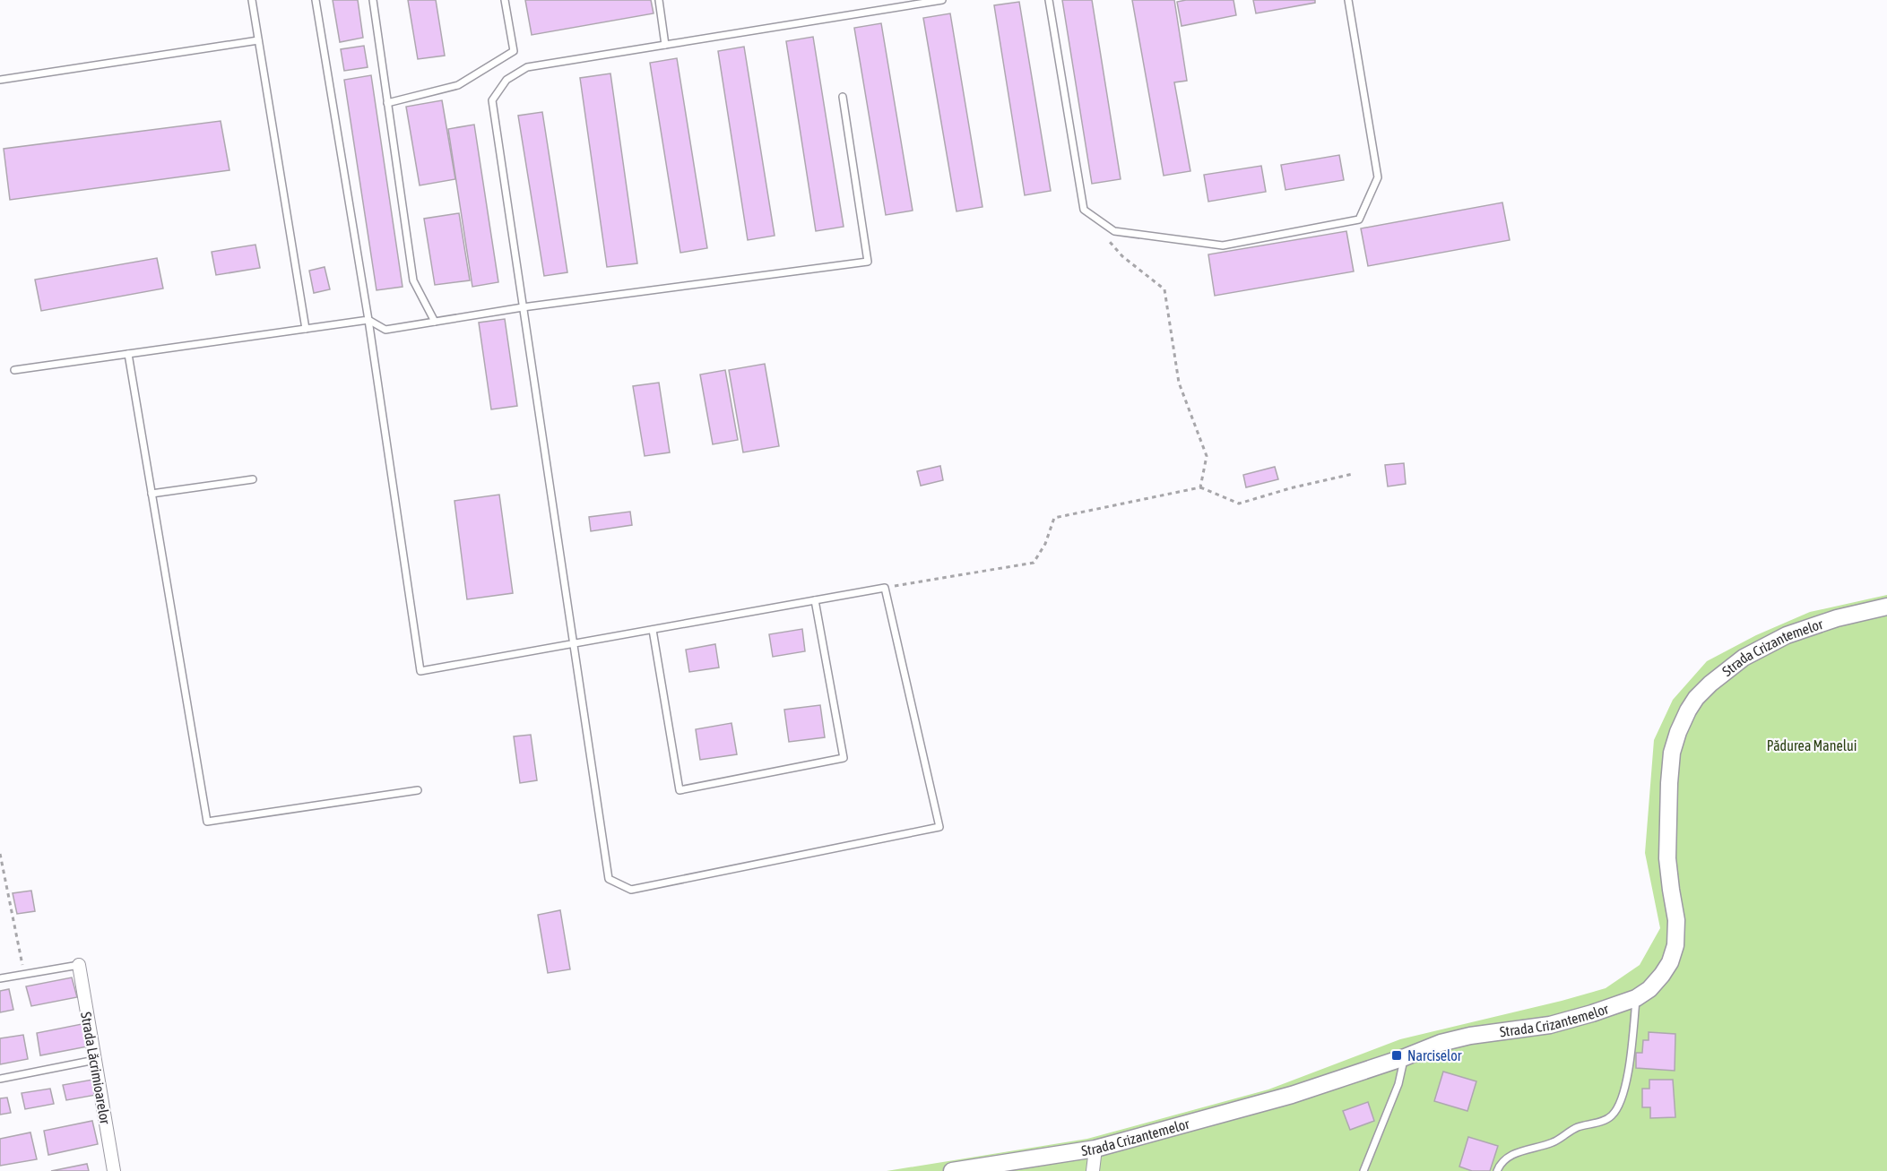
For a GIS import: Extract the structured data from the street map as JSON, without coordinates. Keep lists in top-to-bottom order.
{
  "streets": {
    "street": ["Strada Crizantemelor", "Strada Lăcrimioarelor"]
  },
  "parks": ["Pădurea Manelui"],
  "places": {
    "transit": ["Narciselor"]
  }
}
